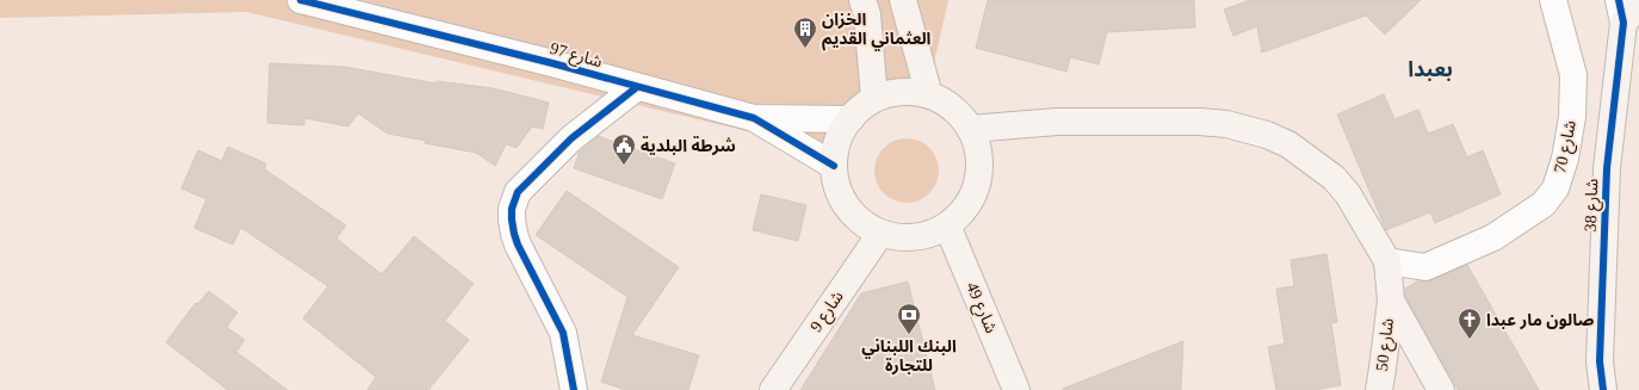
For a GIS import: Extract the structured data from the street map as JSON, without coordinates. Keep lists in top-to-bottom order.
{
  "streets": {
    "main road": [
      "شارع 38",
      "شارع 49",
      "شارع 9",
      "شارع 50"
    ],
    "street": ["شارع 97", "شارع 70"]
  },
  "crossings": [
    ["شارع 97", "شارع 49"],
    ["شارع 97", "شارع 9"],
    ["شارع 49", "شارع 9"]
  ],
  "districts": ["بعبدا"],
  "places": {
    "building": ["الخزان العثماني القديم"],
    "public building": ["شرطة البلدية"],
    "bank": ["البنك اللبناني للتجارة"],
    "church": ["صالون مار عبدا"]
  }
}
